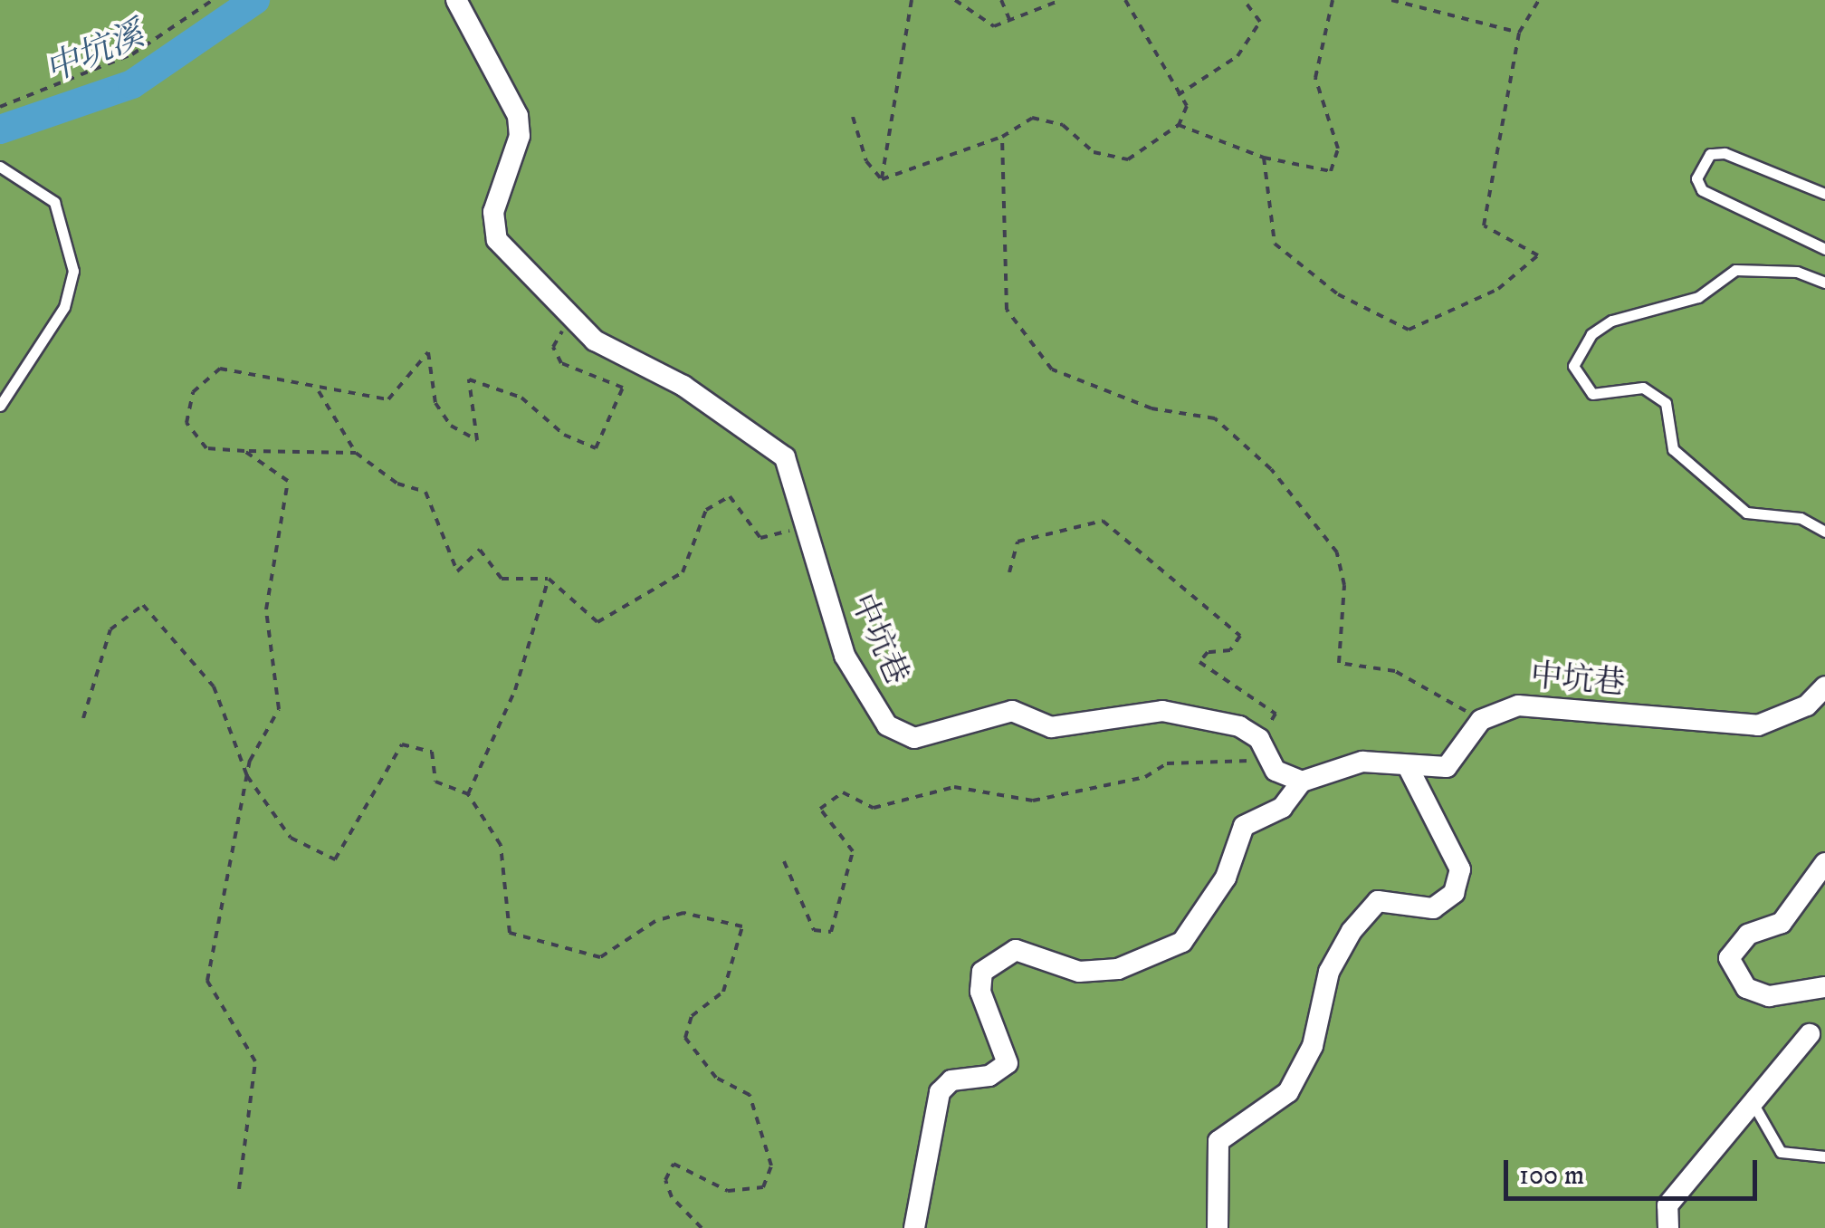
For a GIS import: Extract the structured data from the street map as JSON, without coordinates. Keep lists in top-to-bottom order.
{
  "streets": {
    "street": ["中坑巷"]
  },
  "water": ["中坑溪"],
  "scale_bar": "100 m"
}
